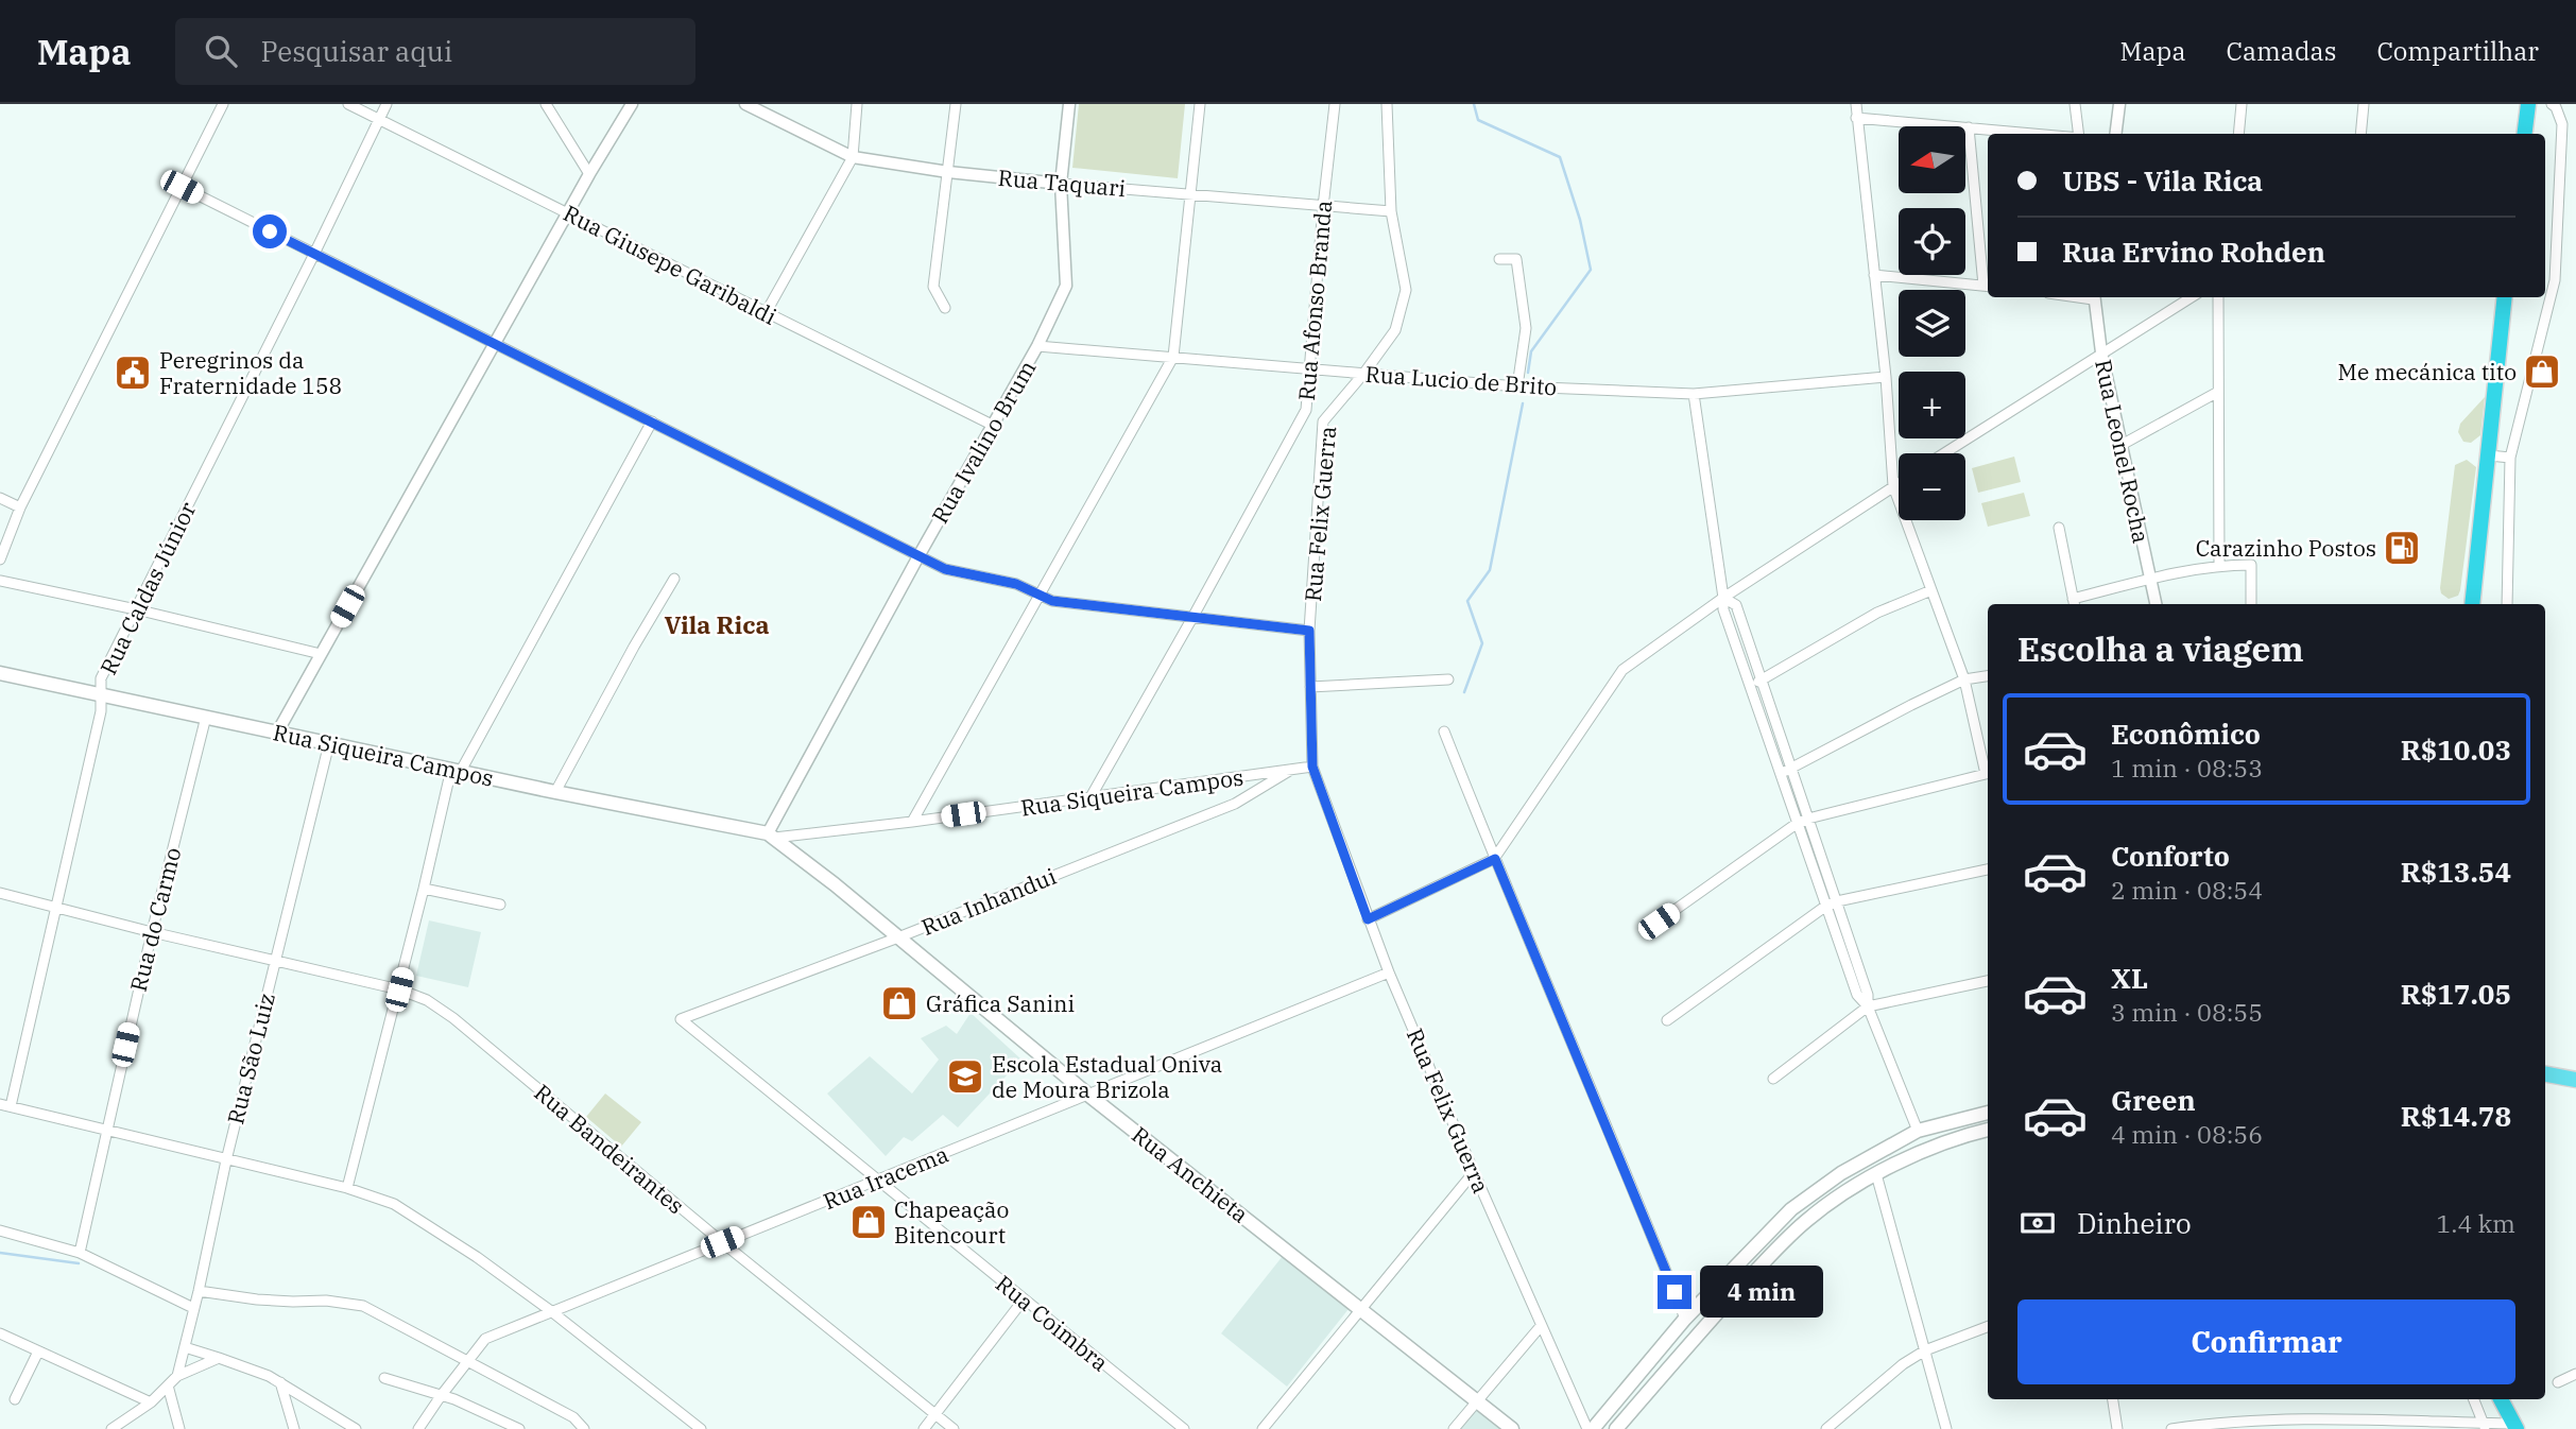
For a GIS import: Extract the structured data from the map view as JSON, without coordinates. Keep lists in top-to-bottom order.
{
  "streets": {
    "main road": ["Rua Siqueira Campos", "Rua Anchieta"],
    "street": [
      "Rua Taquari",
      "Rua Giusepe Garibaldi",
      "Rua Afonso Branda",
      "Rua Lucio de Brito",
      "Rua Ivalino Brum",
      "Rua Leonel Rocha",
      "Rua Felix Guerra",
      "Rua Caldas Júnior",
      "Rua Inhandui",
      "Rua do Carmo",
      "Rua São Luiz",
      "Rua Bandeirantes",
      "Rua Iracema",
      "Rua Coimbra"
    ]
  },
  "crossings": [
    ["Rua Taquari", "Rua Afonso Branda"],
    ["Rua Taquari", "Rua Ivalino Brum"],
    ["Rua Taquari", "Rua Felix Guerra"],
    ["Rua Giusepe Garibaldi", "Rua Ivalino Brum"],
    ["Rua Giusepe Garibaldi", "Rua Caldas Júnior"],
    ["Rua Afonso Branda", "Rua Lucio de Brito"],
    ["Rua Afonso Branda", "Rua Siqueira Campos"],
    ["Rua Lucio de Brito", "Rua Ivalino Brum"],
    ["Rua Lucio de Brito", "Rua Felix Guerra"],
    ["Rua Ivalino Brum", "Rua Siqueira Campos"],
    ["Rua Ivalino Brum", "Rua Anchieta"],
    ["Rua Felix Guerra", "Rua Siqueira Campos"],
    ["Rua Felix Guerra", "Rua Iracema"],
    ["Rua Caldas Júnior", "Rua Siqueira Campos"],
    ["Rua Caldas Júnior", "Rua Bandeirantes"],
    ["Rua Siqueira Campos", "Rua Inhandui"],
    ["Rua Siqueira Campos", "Rua do Carmo"],
    ["Rua Siqueira Campos", "Rua São Luiz"],
    ["Rua Siqueira Campos", "Rua Anchieta"],
    ["Rua Inhandui", "Rua Anchieta"],
    ["Rua Inhandui", "Rua Coimbra"],
    ["Rua do Carmo", "Rua Bandeirantes"],
    ["Rua São Luiz", "Rua Bandeirantes"],
    ["Rua Bandeirantes", "Rua Iracema"],
    ["Rua Anchieta", "Rua Iracema"],
    ["Rua Iracema", "Rua Coimbra"]
  ],
  "districts": ["Vila Rica"],
  "places": {
    "shop": ["Me mecánica tito", "Gráfica Sanini", "Chapeação Bitencourt"],
    "public building": ["Peregrinos da Fraternidade 158"],
    "fuel station": ["Carazinho Postos"],
    "school or university": ["Escola Estadual Oniva de Moura Brizola"]
  },
  "north": "left",
  "page": {
    "header": "Mapa",
    "search": "Pesquisar aqui",
    "nav": ["Mapa", "Camadas", "Compartilhar"],
    "map_buttons": ["+", "−"],
    "banner": ["UBS - Vila Rica", "Rua Ervino Rohden"],
    "heading": "Escolha a viagem",
    "list": [
      {
        "name": "Econômico",
        "note": "1 min · 08:53",
        "value": "R$10.03"
      },
      {
        "name": "Conforto",
        "note": "2 min · 08:54",
        "value": "R$13.54"
      },
      {
        "name": "XL",
        "note": "3 min · 08:55",
        "value": "R$17.05"
      },
      {
        "name": "Green",
        "note": "4 min · 08:56",
        "value": "R$14.78"
      }
    ],
    "pay": ["Dinheiro", "1.4 km"],
    "bubble": "4 min",
    "buttons": "Confirmar"
  }
}
